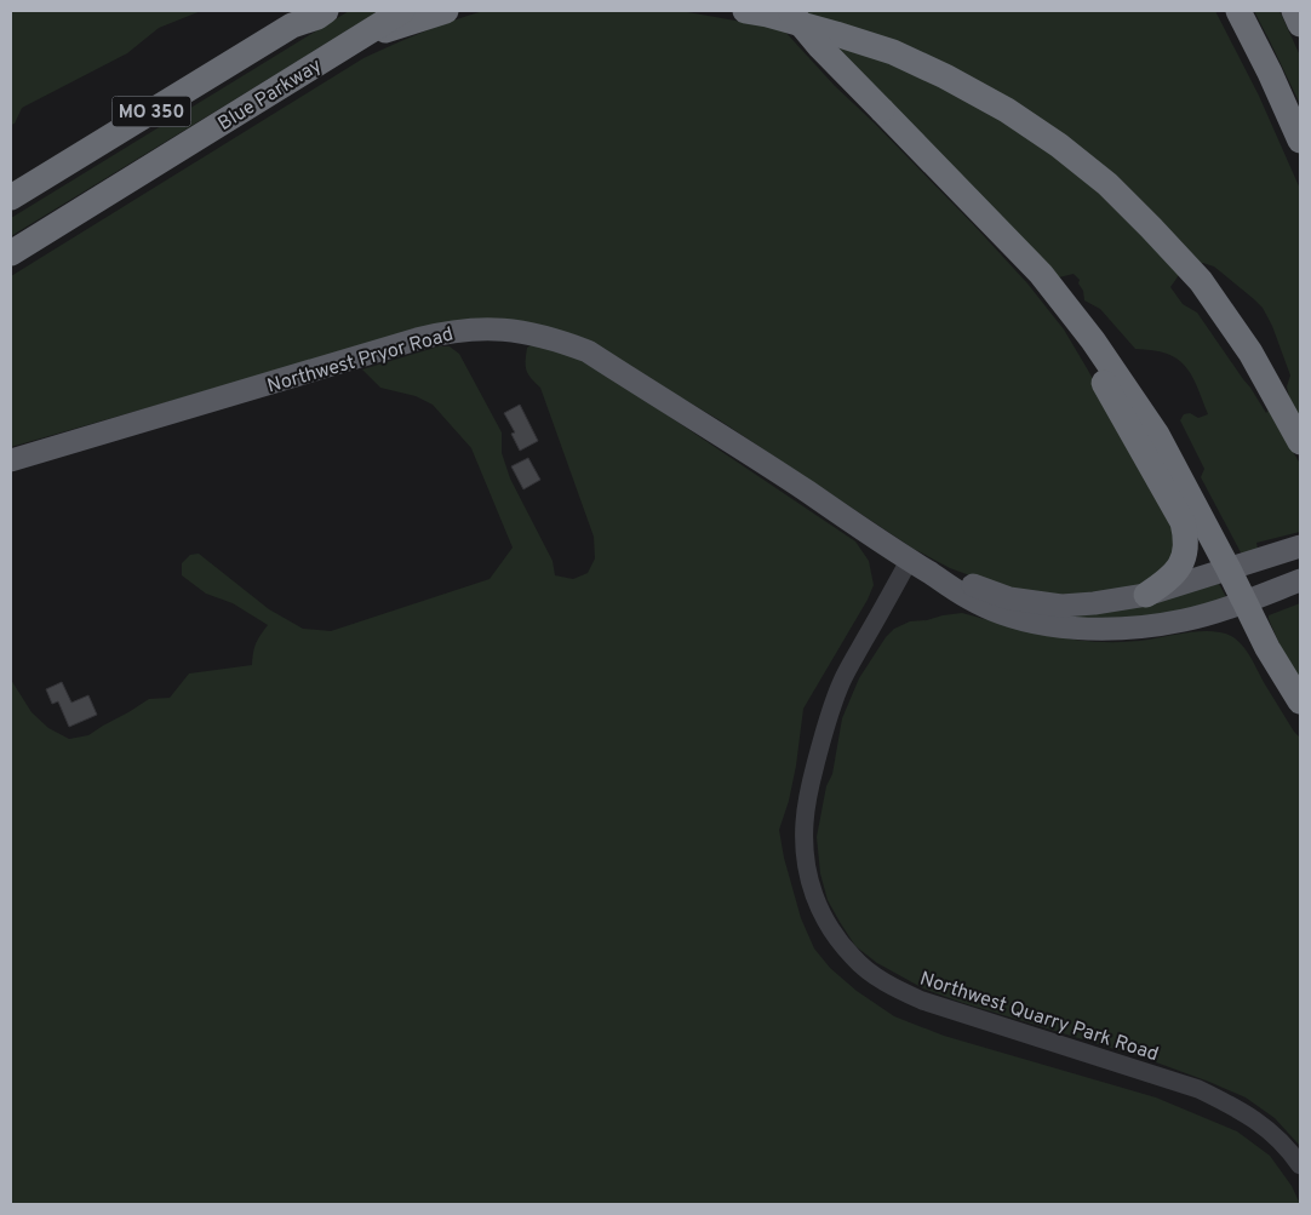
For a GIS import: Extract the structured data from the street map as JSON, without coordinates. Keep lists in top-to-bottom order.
{
  "streets": {
    "highway": ["Blue Parkway", "MO 350"],
    "main road": ["Northwest Pryor Road"],
    "street": ["Northwest Quarry Park Road"]
  },
  "crossings": [
    ["Northwest Pryor Road", "Northwest Quarry Park Road"]
  ]
}
